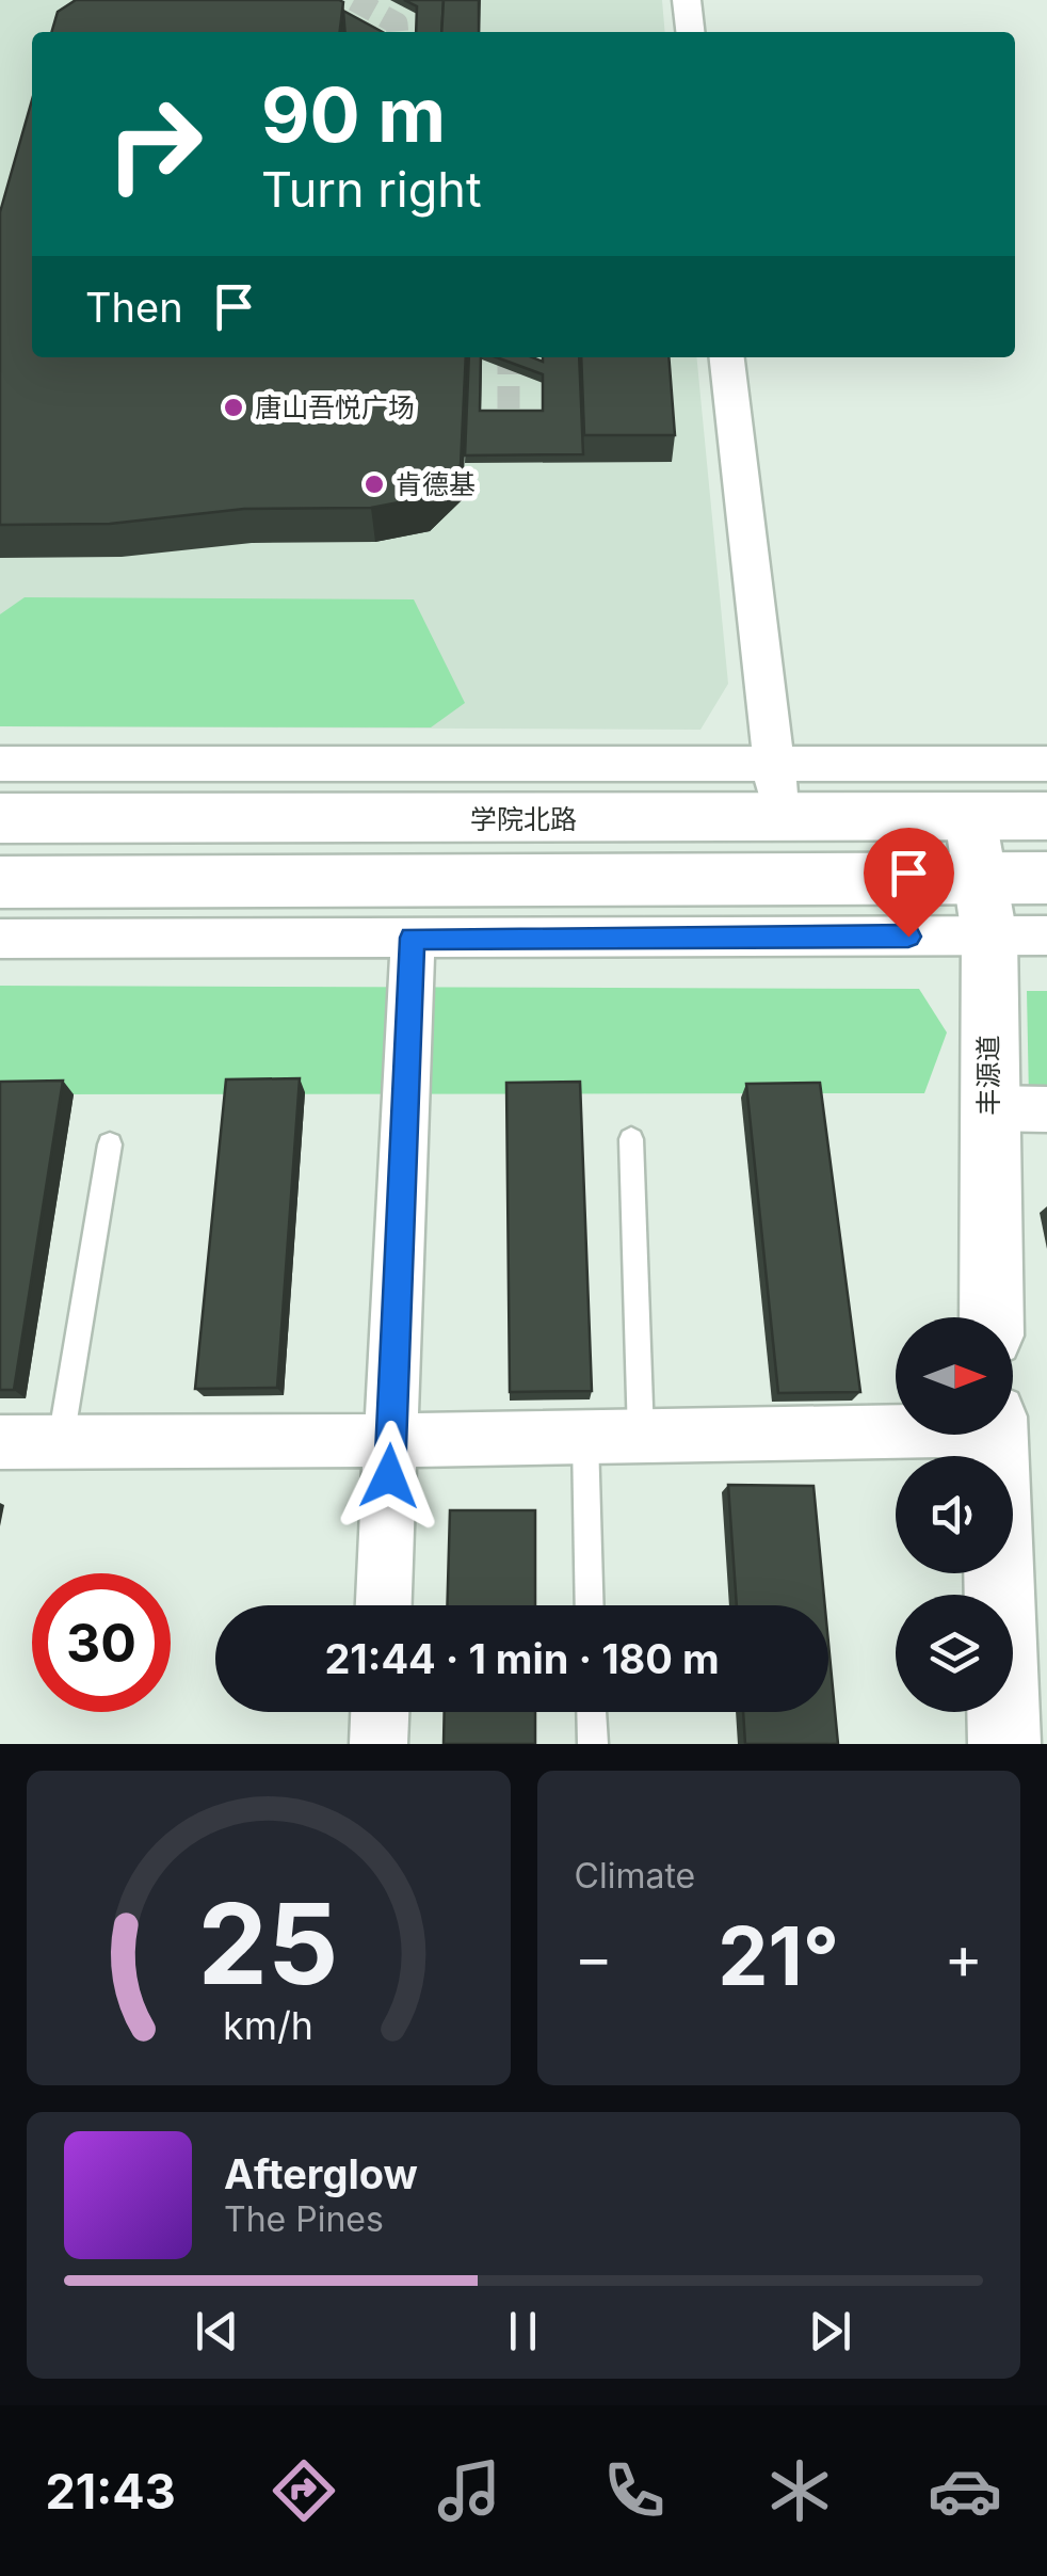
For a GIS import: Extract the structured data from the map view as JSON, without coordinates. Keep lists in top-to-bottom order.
{
  "streets": {
    "main road": ["学院北路"],
    "street": ["丰源道"]
  },
  "crossings": [
    ["学院北路", "丰源道"]
  ],
  "places": ["唐山吾悦广场", "肯德基"],
  "north": "right",
  "page": {
    "turn": ["90 m", "Turn right"],
    "then": "Then",
    "limit": "30",
    "trip": "21:44 · 1 min · 180 m",
    "tile": "Climate",
    "heat": ["−", "21°", "+"],
    "song": ["Afterglow", "The Pines"],
    "tabs": "21:43",
    "gauge": ["25", "km/h"]
  }
}
